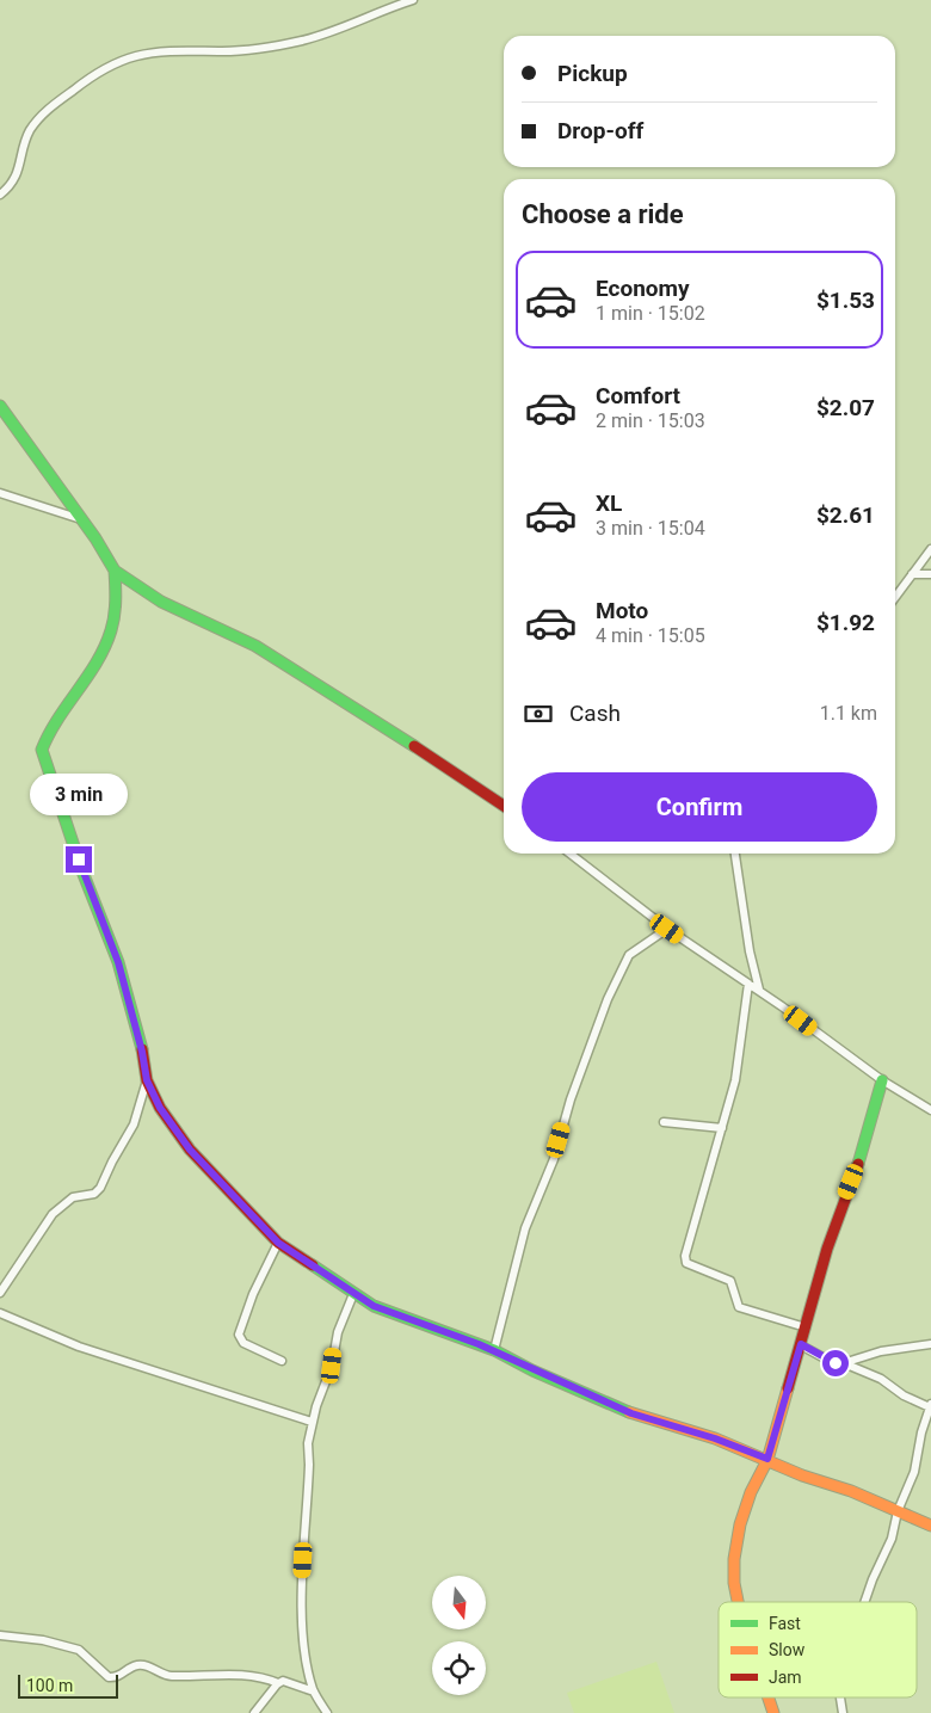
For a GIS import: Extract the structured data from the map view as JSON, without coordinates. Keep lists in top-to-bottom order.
{
  "legend": ["Fast", "Slow", "Jam"],
  "scale_bar": "100 m",
  "north": "bottom",
  "page": {
    "banner": ["Pickup", "Drop-off"],
    "heading": "Choose a ride",
    "list": [
      {
        "name": "Economy",
        "note": "1 min · 15:02",
        "value": "$1.53"
      },
      {
        "name": "Comfort",
        "note": "2 min · 15:03",
        "value": "$2.07"
      },
      {
        "name": "XL",
        "note": "3 min · 15:04",
        "value": "$2.61"
      },
      {
        "name": "Moto",
        "note": "4 min · 15:05",
        "value": "$1.92"
      }
    ],
    "pay": ["Cash", "1.1 km"],
    "buttons": "Confirm",
    "bubble": "3 min",
    "scale": "100 m"
  }
}
